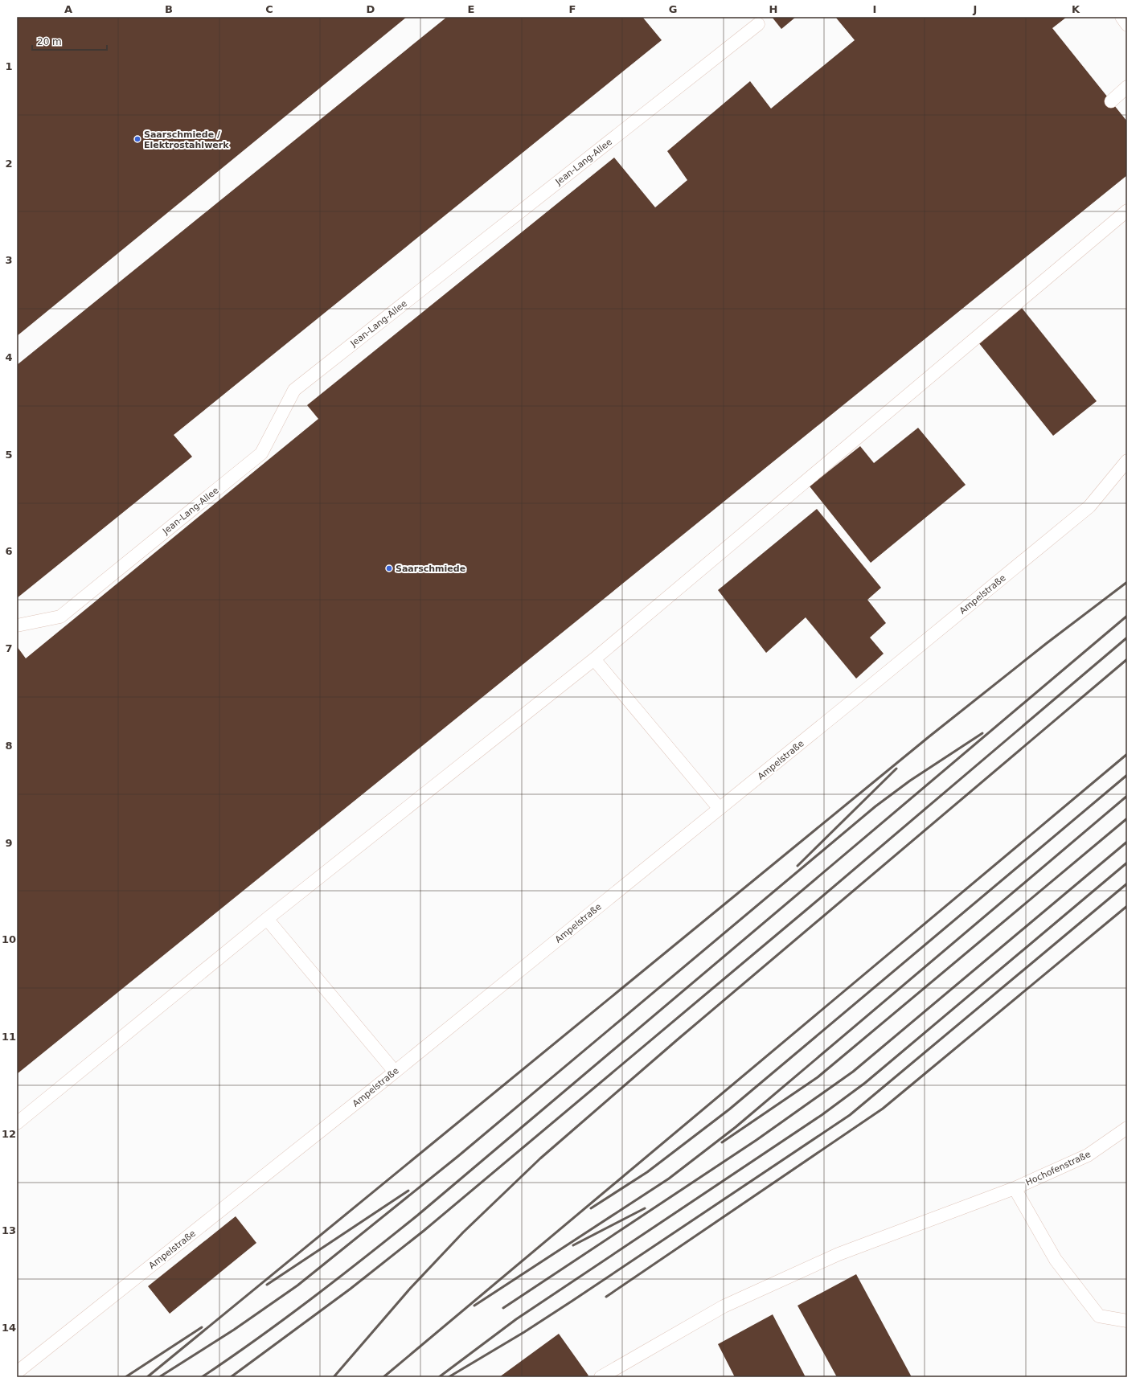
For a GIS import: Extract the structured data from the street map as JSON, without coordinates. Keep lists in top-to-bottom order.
{
  "streets": {
    "lane": ["Jean-Lang-Allee", "Ampelstraße", "Hochofenstraße"]
  },
  "places": ["Saarschmiede / Elektrostahlwerk", "Saarschmiede"],
  "scale_bar": "20 m",
  "grid": {
    "columns": [
      "A",
      "B",
      "C",
      "D",
      "E",
      "F",
      "G",
      "H",
      "I",
      "J",
      "K"
    ],
    "rows": [
      "1",
      "2",
      "3",
      "4",
      "5",
      "6",
      "7",
      "8",
      "9",
      "10",
      "11",
      "12",
      "13",
      "14"
    ]
  }
}
